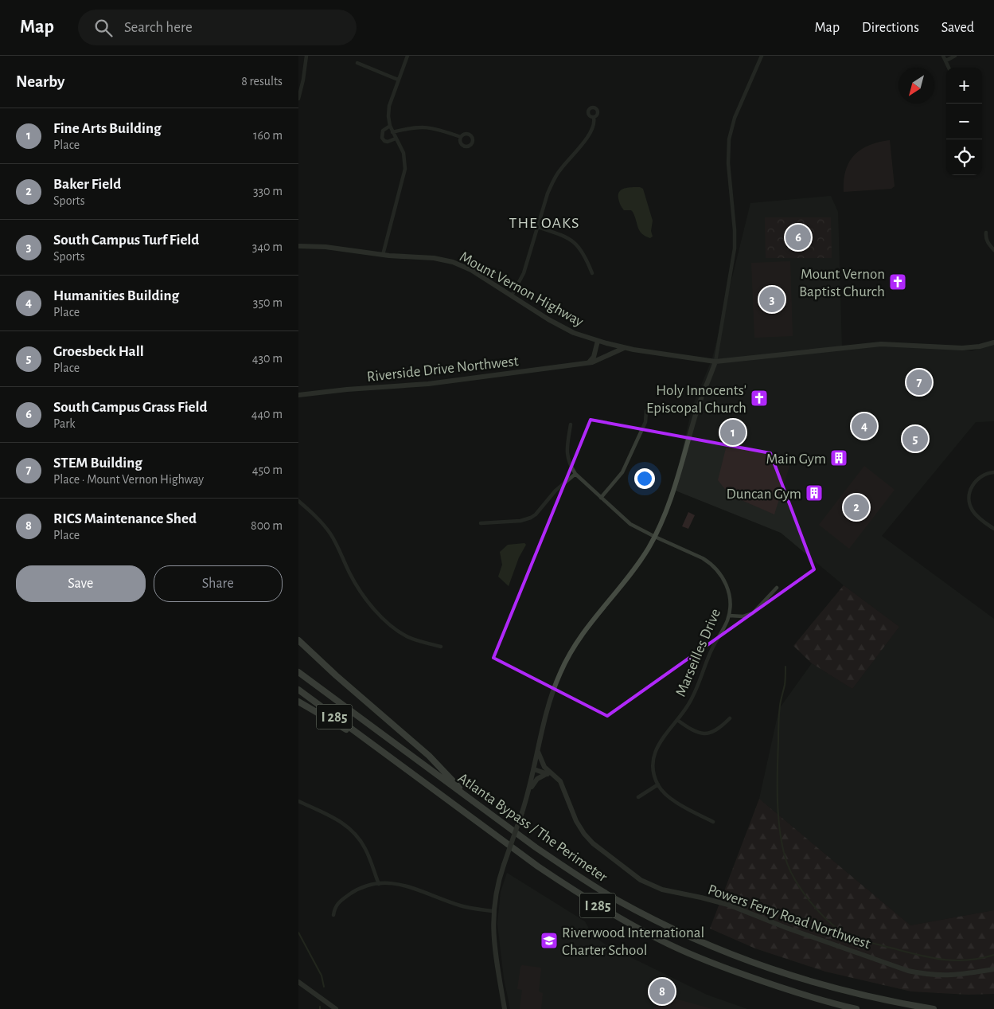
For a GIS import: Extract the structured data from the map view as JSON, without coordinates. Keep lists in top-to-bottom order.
{
  "streets": {
    "highway": ["I 285", "Atlanta Bypass / The Perimeter"],
    "street": [
      "Mount Vernon Highway",
      "Riverside Drive Northwest",
      "Marseilles Drive",
      "Powers Ferry Road Northwest"
    ]
  },
  "crossings": [
    ["Mount Vernon Highway", "Riverside Drive Northwest"]
  ],
  "districts": ["THE OAKS"],
  "places": {
    "church": ["Mount Vernon Baptist Church", "Holy Innocents' Episcopal Church"],
    "building": ["Main Gym", "Duncan Gym"],
    "school or university": ["Riverwood International Charter School"]
  },
  "north": "bottom left",
  "page": {
    "header": "Map",
    "search": "Search here",
    "nav": ["Map", "Directions", "Saved"],
    "heading": ["Nearby", "8 results"],
    "map_buttons": ["+", "−"],
    "list": [
      {
        "mark": "1",
        "name": "Fine Arts Building",
        "note": "Place",
        "value": "160 m"
      },
      {
        "mark": "2",
        "name": "Baker Field",
        "note": "Sports",
        "value": "330 m"
      },
      {
        "mark": "3",
        "name": "South Campus Turf Field",
        "note": "Sports",
        "value": "340 m"
      },
      {
        "mark": "4",
        "name": "Humanities Building",
        "note": "Place",
        "value": "350 m"
      },
      {
        "mark": "5",
        "name": "Groesbeck Hall",
        "note": "Place",
        "value": "430 m"
      },
      {
        "mark": "6",
        "name": "South Campus Grass Field",
        "note": "Park",
        "value": "440 m"
      },
      {
        "mark": "7",
        "name": "STEM Building",
        "note": "Place · Mount Vernon Highway",
        "value": "450 m"
      },
      {
        "mark": "8",
        "name": "RICS Maintenance Shed",
        "note": "Place",
        "value": "800 m"
      }
    ],
    "pins": [
      "6",
      "3",
      "7",
      "4",
      "1",
      "5",
      "2",
      "8"
    ],
    "buttons": ["Save", "Share"]
  }
}
